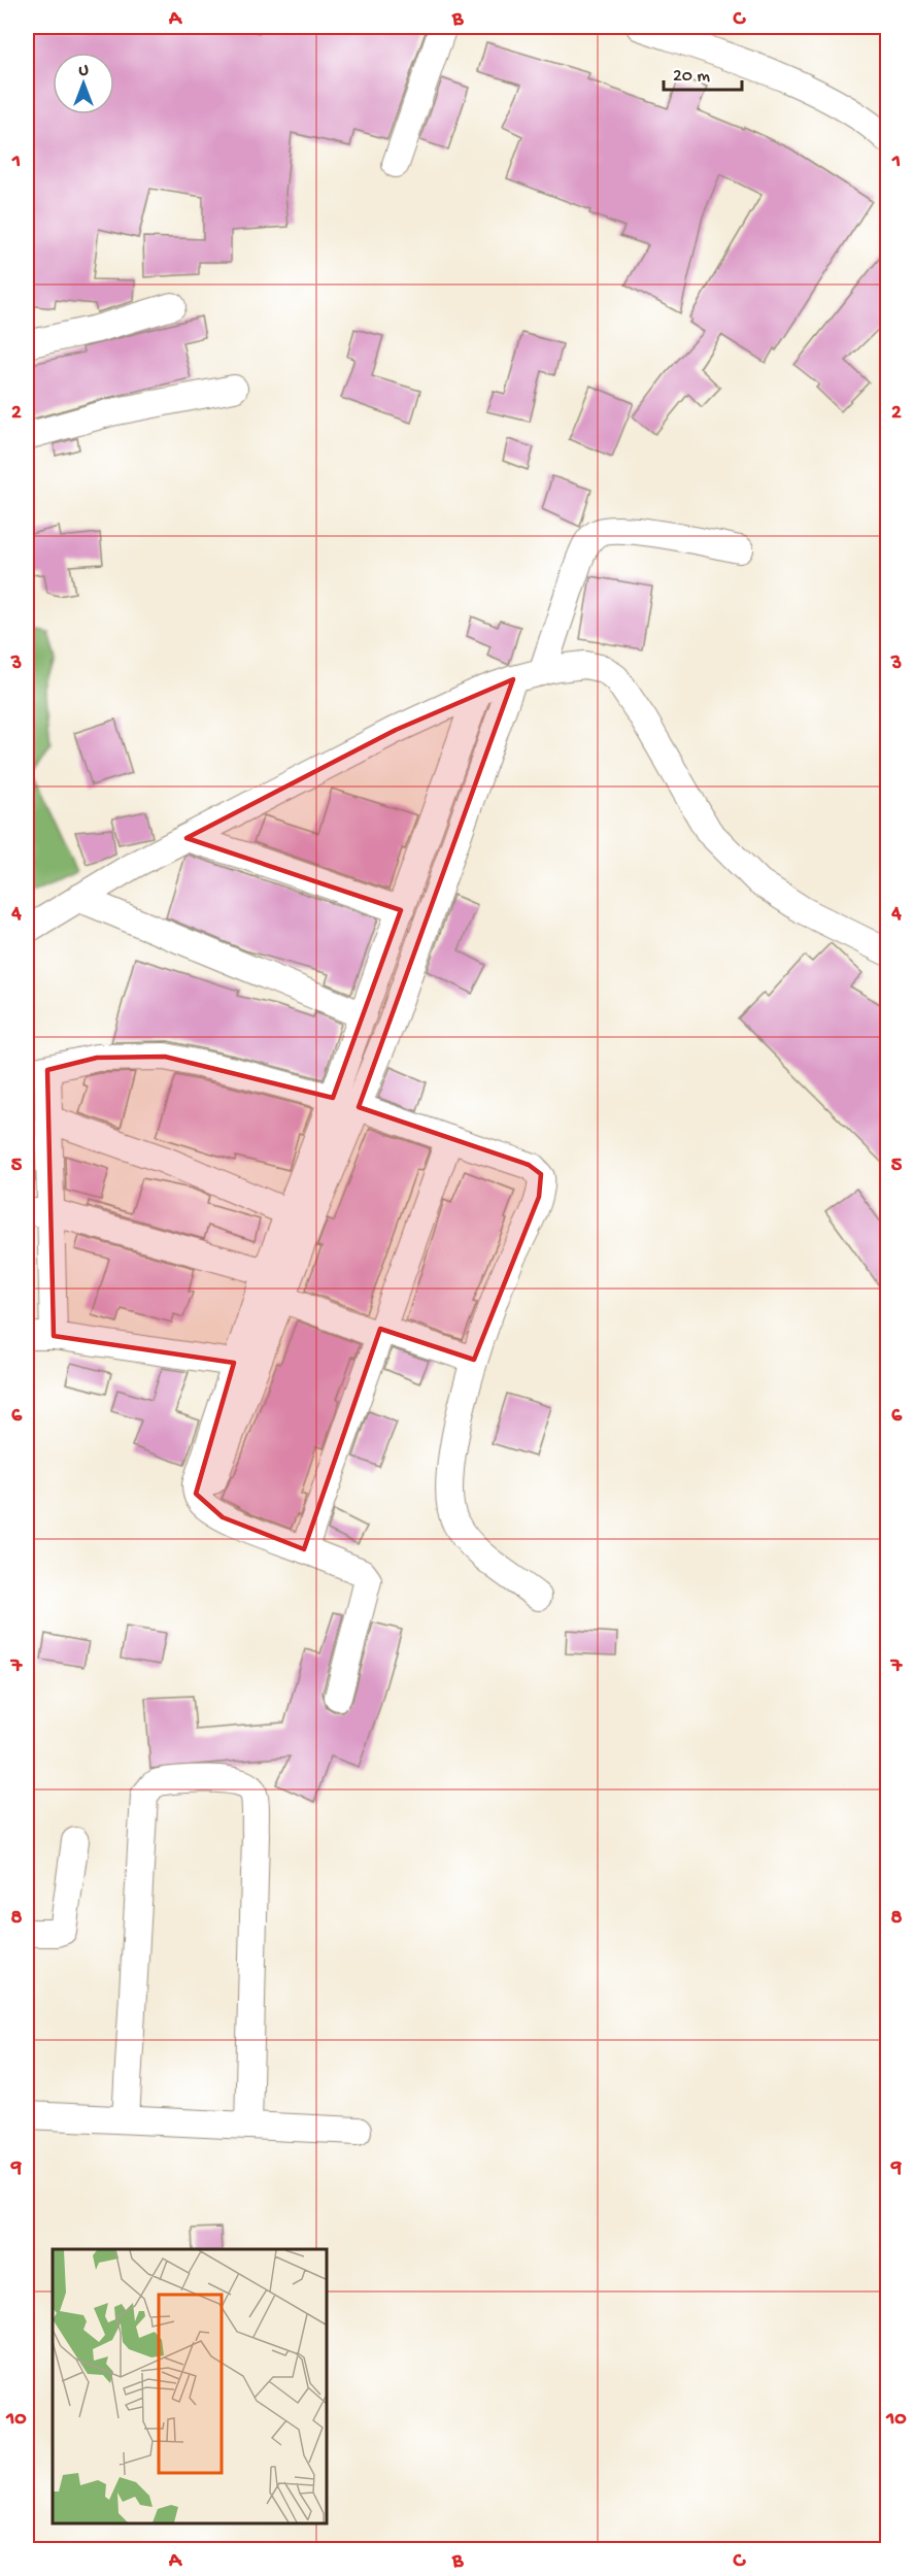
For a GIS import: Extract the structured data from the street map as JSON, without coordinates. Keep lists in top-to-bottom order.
{
  "scale_bar": "20 m",
  "north": "top",
  "grid": {
    "columns": ["A", "B", "C"],
    "rows": [
      "1",
      "2",
      "3",
      "4",
      "5",
      "6",
      "7",
      "8",
      "9",
      "10"
    ]
  }
}
